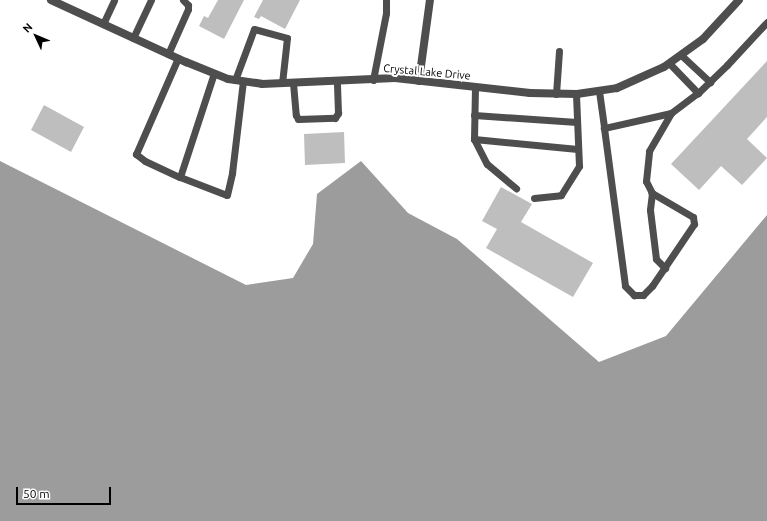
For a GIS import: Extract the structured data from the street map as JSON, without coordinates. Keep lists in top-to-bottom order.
{
  "streets": {
    "street": ["Crystal Lake Drive"]
  },
  "scale_bar": "50 m",
  "north": "top left"
}
